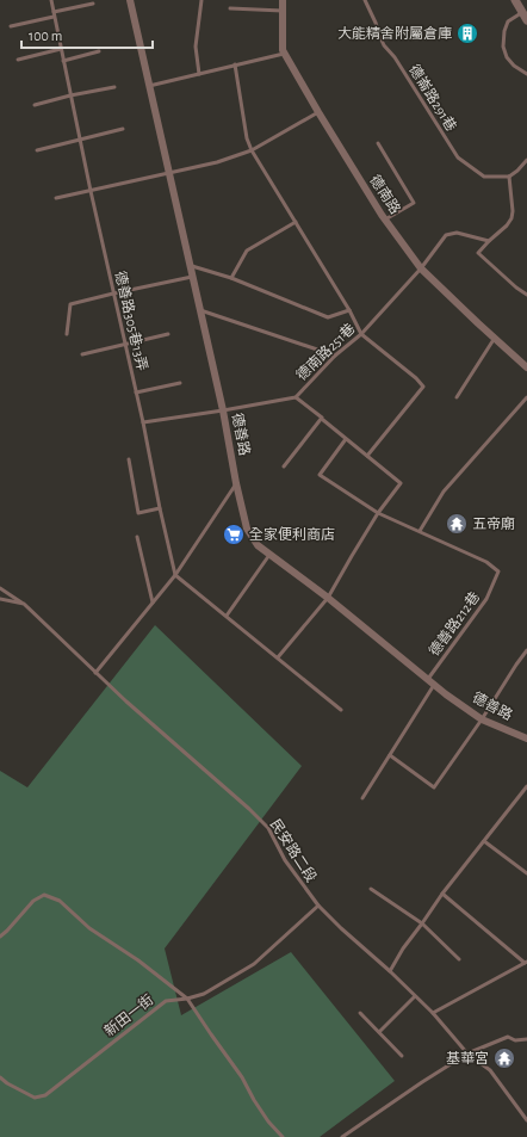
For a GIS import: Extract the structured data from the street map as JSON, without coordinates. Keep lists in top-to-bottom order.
{
  "streets": {
    "street": ["德南路", "德善路"],
    "lane": [
      "德崙路291巷",
      "德善路305巷13弄",
      "德南路251巷",
      "德善路212巷",
      "民安路二段",
      "新田一街"
    ]
  },
  "crossings": [
    ["德南路", "德南路251巷"],
    ["德善路305巷13弄", "德南路251巷"],
    ["德南路251巷", "德善路"],
    ["德善路", "德善路212巷"],
    ["民安路二段", "新田一街"]
  ],
  "places": {
    "building": ["大能精舍附屬倉庫"],
    "temple": ["五帝廟", "基華宮"],
    "supermarket": ["全家便利商店"]
  },
  "scale_bar": "100 m"
}
